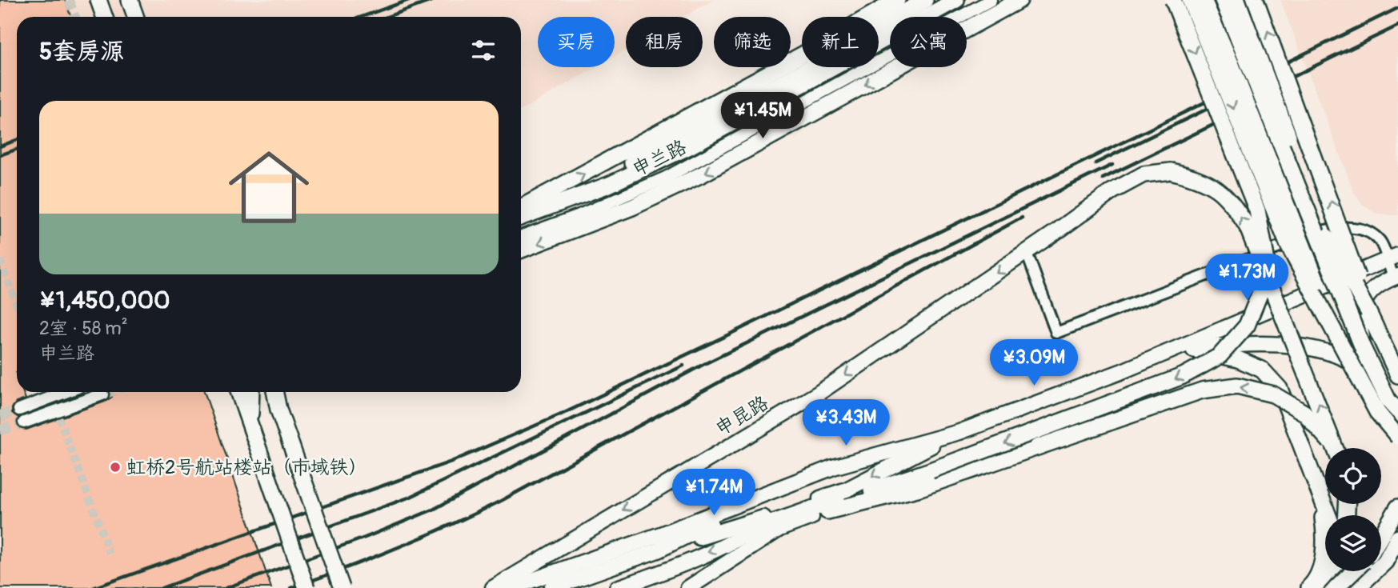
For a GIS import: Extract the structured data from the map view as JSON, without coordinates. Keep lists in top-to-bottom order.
{
  "streets": {
    "main road": ["申昆路"],
    "street": ["申兰路"]
  },
  "places": ["虹桥2号航站楼站（市域铁）"],
  "page": {
    "chip": [
      "买房",
      "租房",
      "筛选",
      "新上",
      "公寓"
    ],
    "heading": "5套房源",
    "list": [
      {
        "name": "¥1,450,000",
        "note": "2室 · 58 m² · 申兰路"
      }
    ],
    "price": [
      "¥1.45M",
      "¥1.73M",
      "¥3.09M",
      "¥3.43M",
      "¥1.74M"
    ]
  }
}
